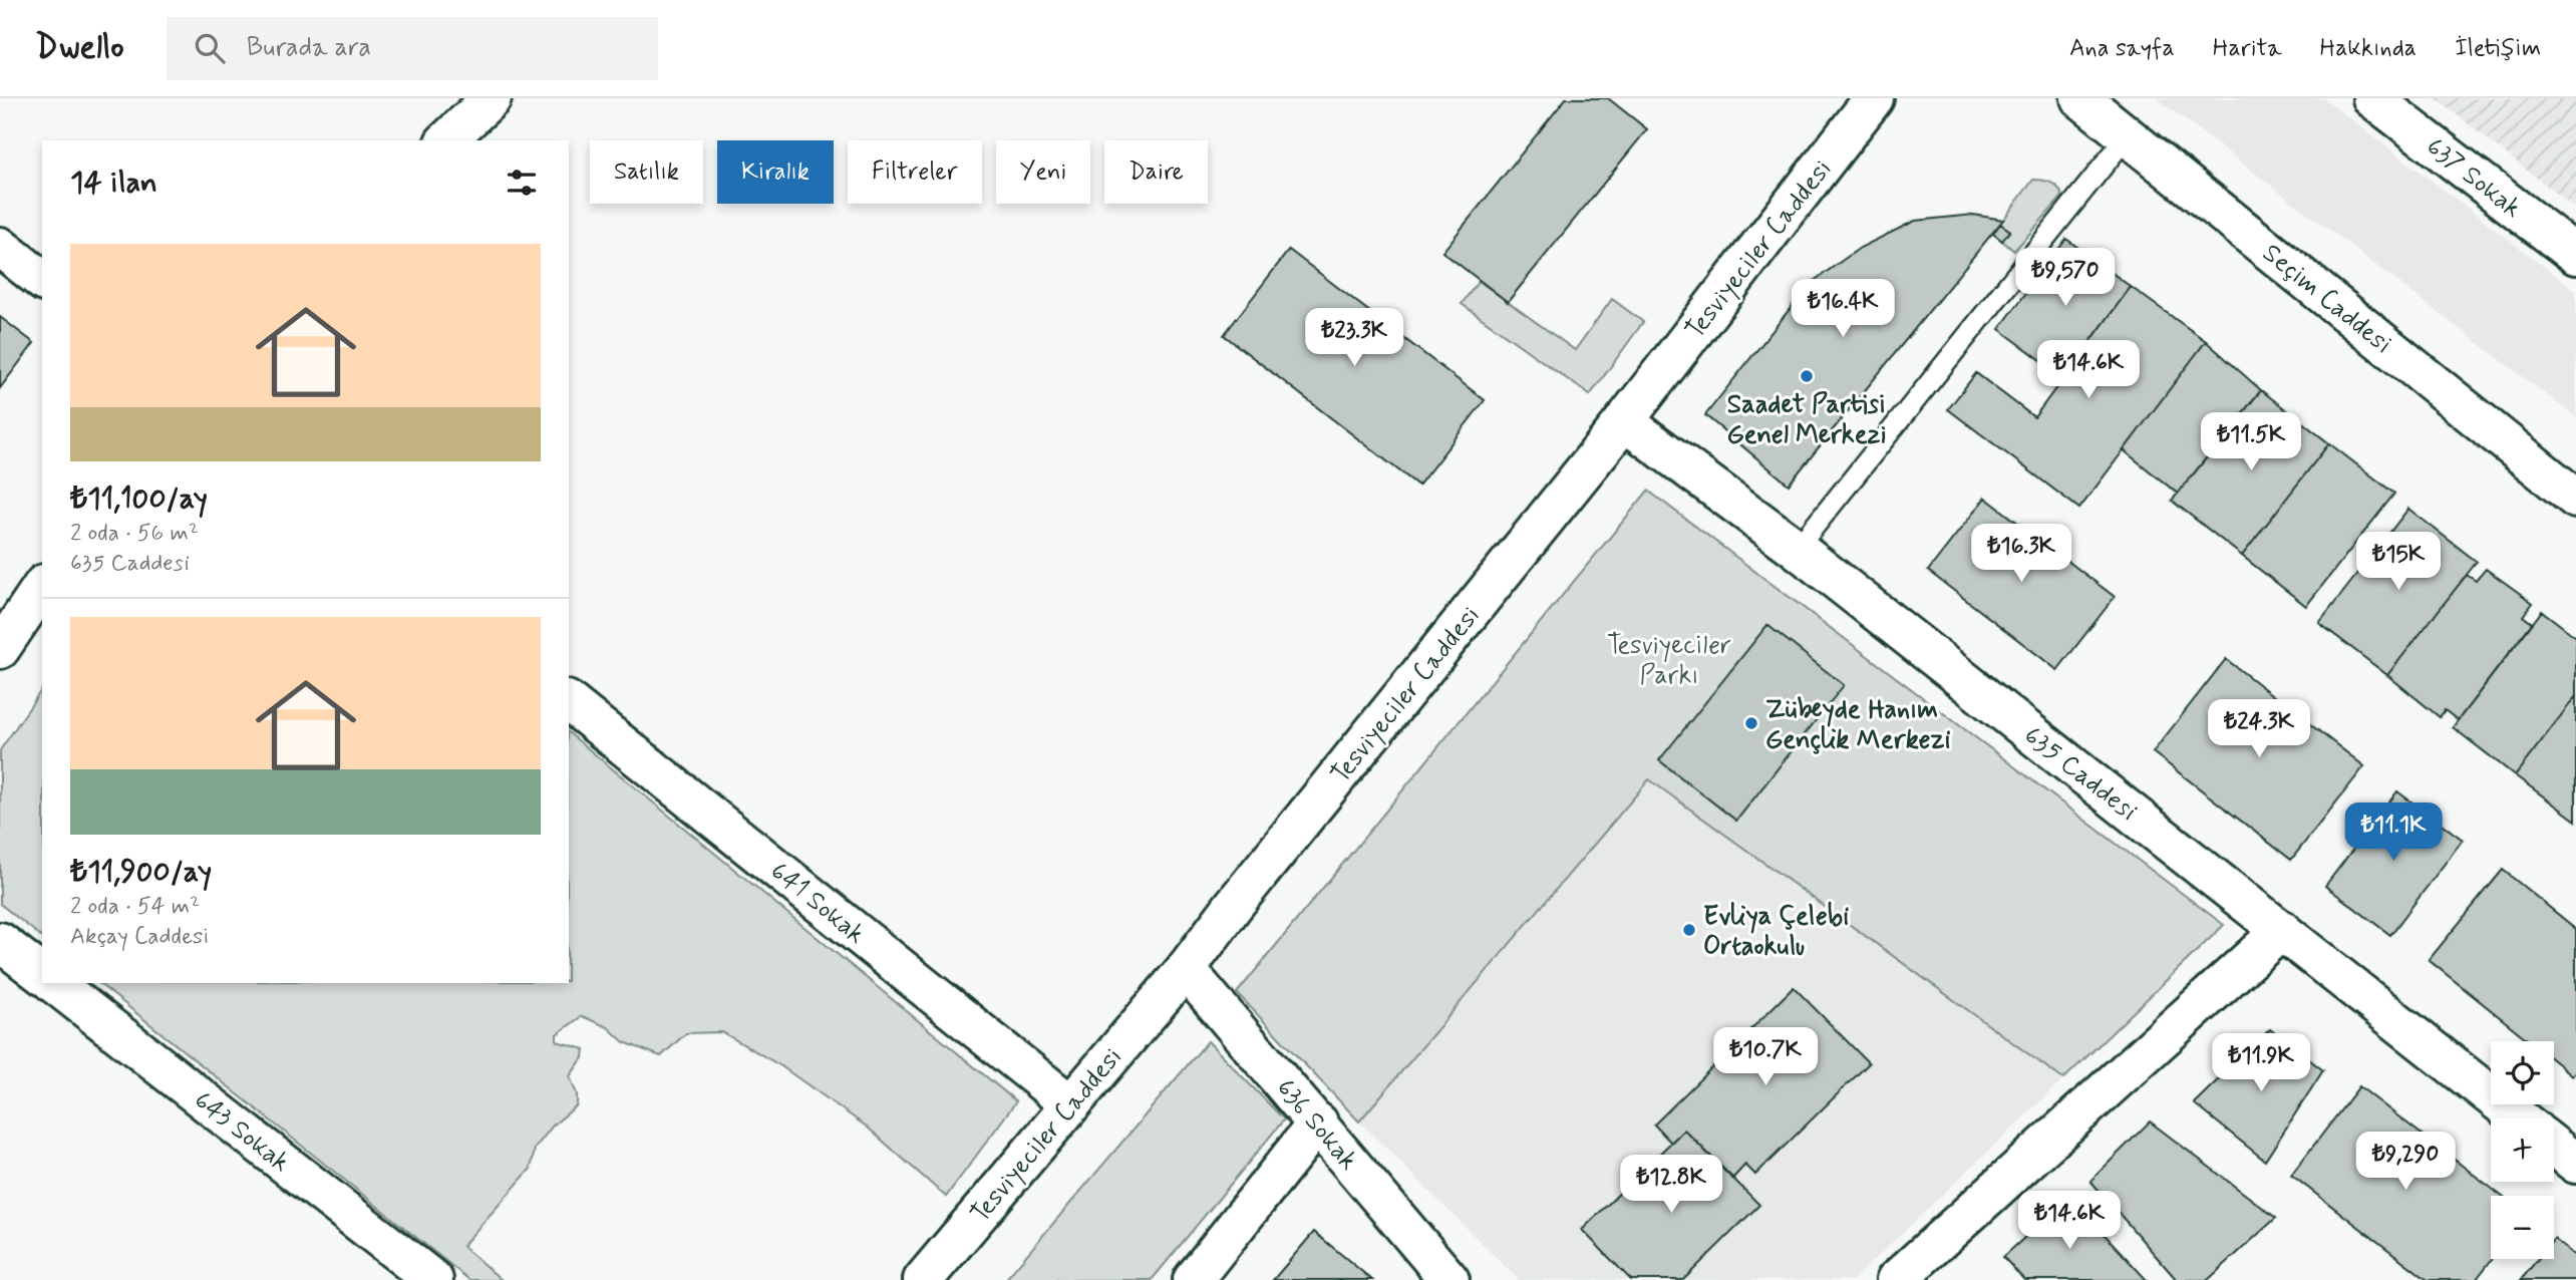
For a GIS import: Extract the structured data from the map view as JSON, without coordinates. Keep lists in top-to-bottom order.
{
  "streets": {
    "street": [
      "637 Sokak",
      "Tesviyeciler Caddesi",
      "Seçim Caddesi",
      "635 Caddesi",
      "641 Sokak",
      "636 Sokak",
      "643 Sokak"
    ]
  },
  "crossings": [
    ["Tesviyeciler Caddesi", "635 Caddesi"],
    ["Tesviyeciler Caddesi", "641 Sokak"],
    ["Tesviyeciler Caddesi", "636 Sokak"]
  ],
  "parks": ["Tesviyeciler Parkı"],
  "places": ["Saadet Partisi Genel Merkezi", "Zübeyde Hanım Gençlik Merkezi", "Evliya Çelebi Ortaokulu"],
  "page": {
    "header": "Dwello",
    "search": "Burada ara",
    "nav": [
      "Ana sayfa",
      "Harita",
      "Hakkında",
      "İletişim"
    ],
    "chip": [
      "Satılık",
      "Kiralık",
      "Filtreler",
      "Yeni",
      "Daire"
    ],
    "heading": "14 ilan",
    "list": [
      {
        "name": "₺11,100/ay",
        "note": "2 oda · 56 m² · 635 Caddesi"
      },
      {
        "name": "₺11,900/ay",
        "note": "2 oda · 54 m² · Akçay Caddesi"
      }
    ],
    "price": [
      "₺9,570",
      "₺16.4K",
      "₺23.3K",
      "₺14.6K",
      "₺11.5K",
      "₺16.3K",
      "₺15K",
      "₺24.3K",
      "₺11.1K",
      "₺10.7K",
      "₺11.9K",
      "₺9,290",
      "₺12.8K",
      "₺14.6K"
    ],
    "map_buttons": ["+", "−"]
  }
}
